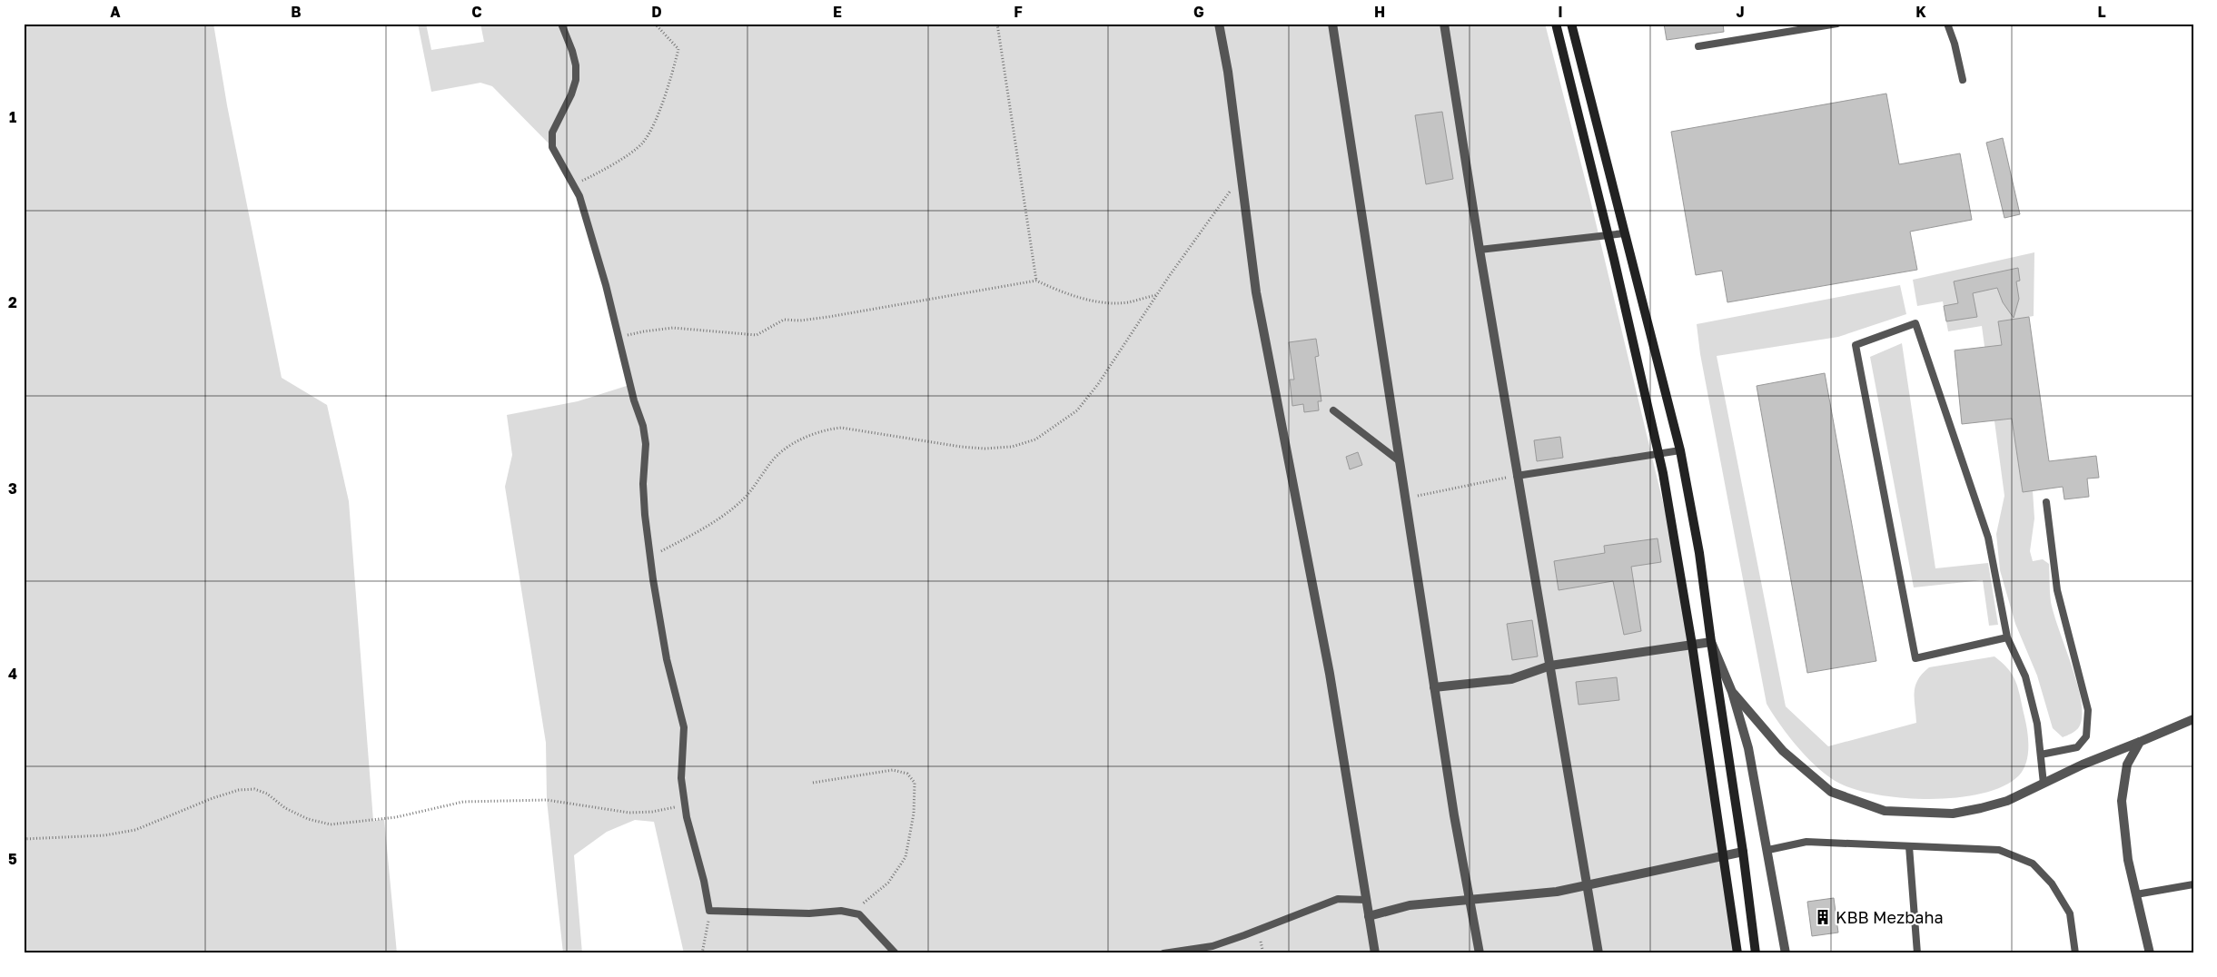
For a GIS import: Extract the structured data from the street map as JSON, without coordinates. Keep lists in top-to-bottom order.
{
  "places": {
    "building": ["KBB Mezbaha"]
  },
  "grid": {
    "columns": [
      "A",
      "B",
      "C",
      "D",
      "E",
      "F",
      "G",
      "H",
      "I",
      "J",
      "K",
      "L"
    ],
    "rows": [
      "1",
      "2",
      "3",
      "4",
      "5"
    ]
  }
}
